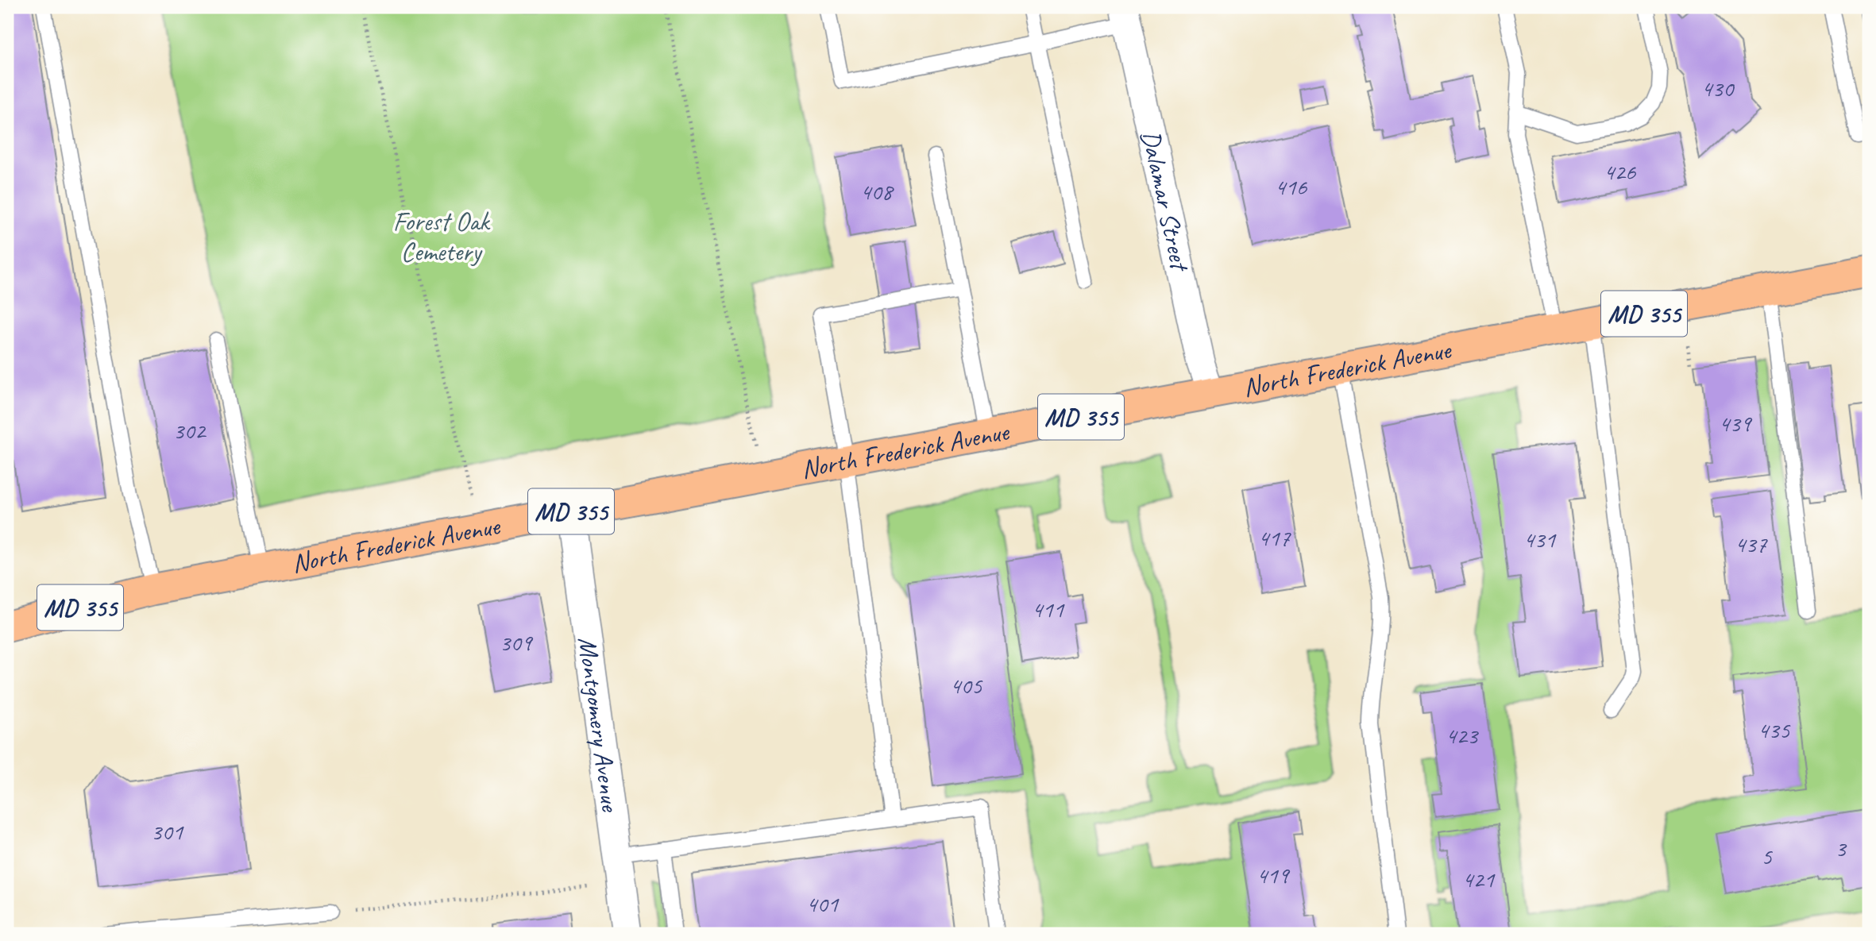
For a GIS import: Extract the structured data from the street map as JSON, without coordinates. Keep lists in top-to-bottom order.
{
  "streets": {
    "main road": ["MD 355", "North Frederick Avenue"],
    "street": ["Dalamar Street", "Montgomery Avenue"]
  },
  "crossings": [
    ["Dalamar Street", "North Frederick Avenue"],
    ["North Frederick Avenue", "Montgomery Avenue"]
  ],
  "parks": ["Forest Oak Cemetery"],
  "house_numbers": [
    "430",
    "426",
    "416",
    "408",
    "439",
    "302",
    "417",
    "431",
    "437",
    "411",
    "309",
    "405",
    "435",
    "423",
    "301",
    "3",
    "5",
    "419",
    "421",
    "401"
  ]
}
